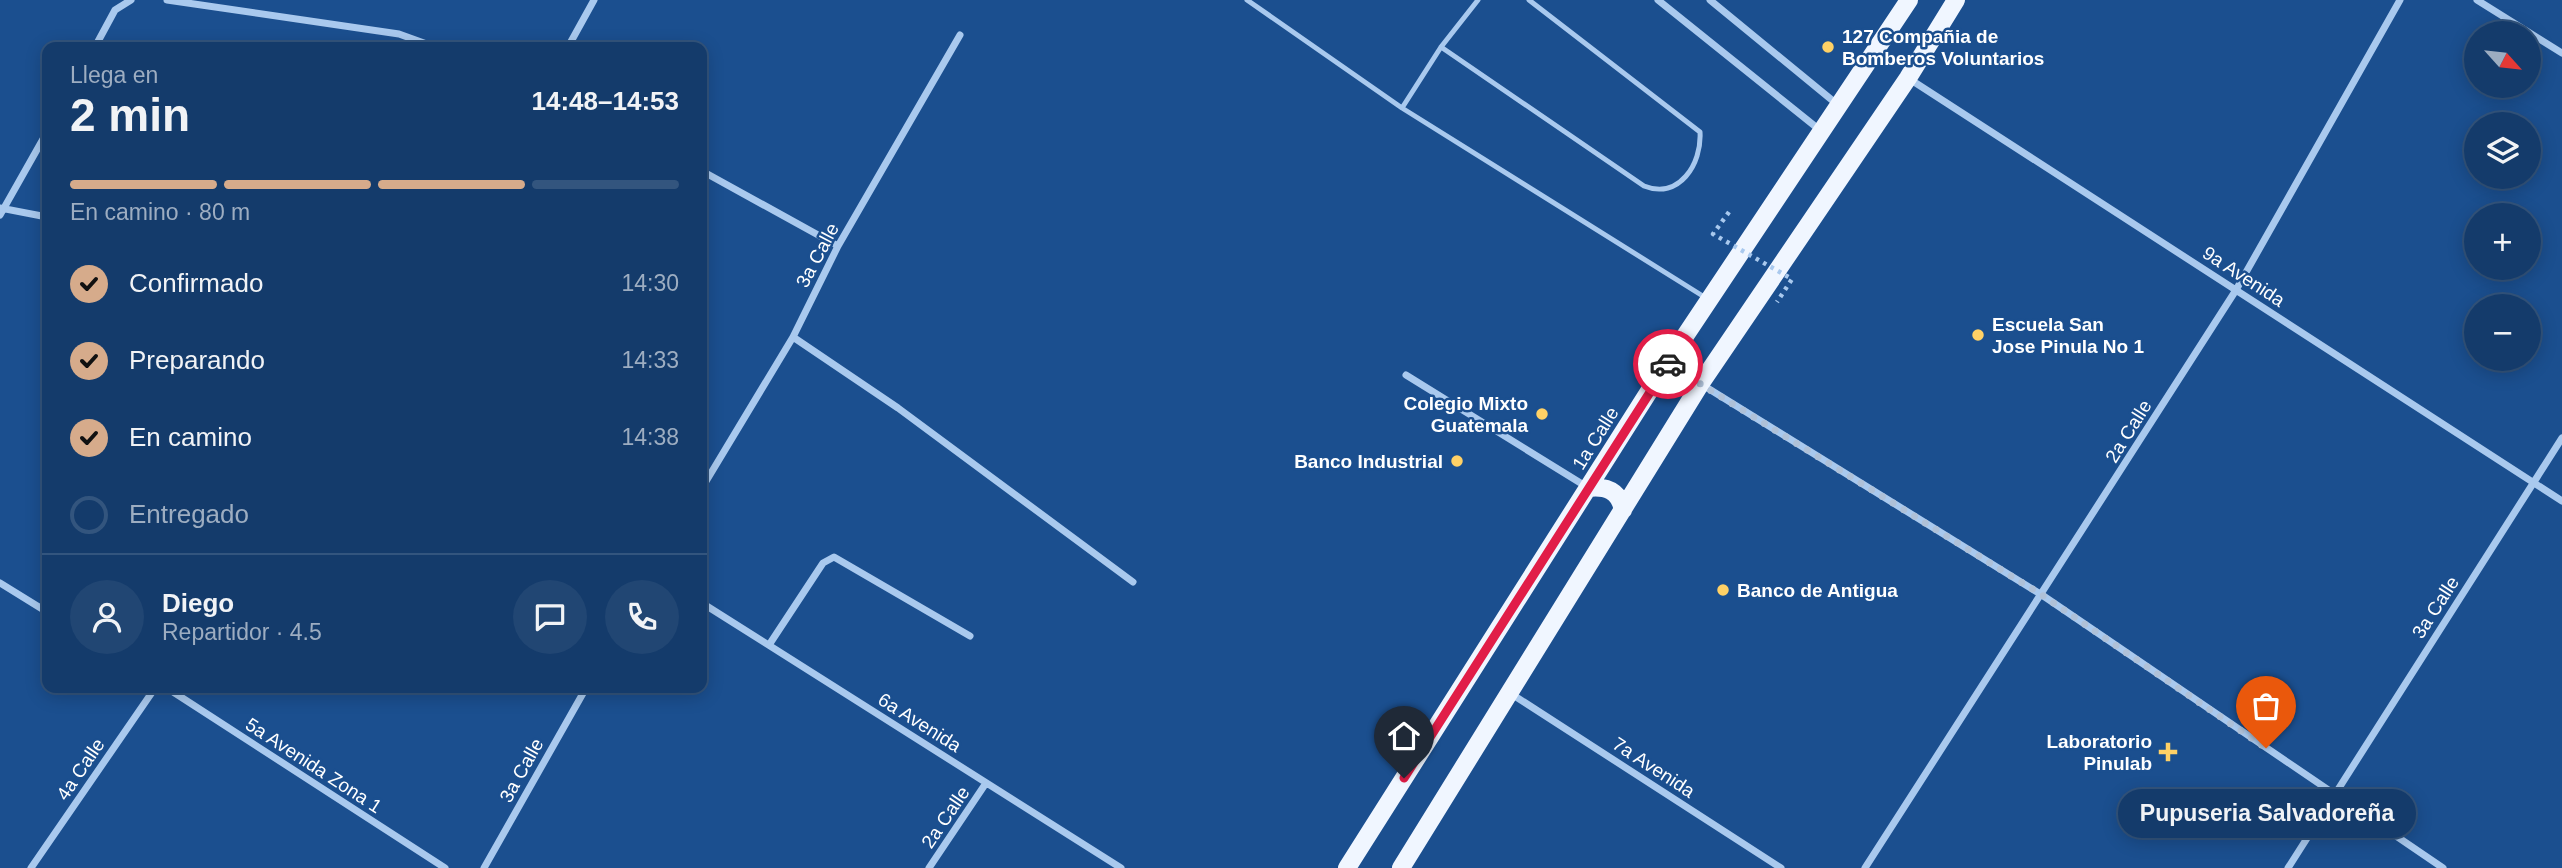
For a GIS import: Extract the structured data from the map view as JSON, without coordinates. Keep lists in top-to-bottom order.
{
  "streets": {
    "main road": ["1a Calle"],
    "street": [
      "3a Calle",
      "9a Avenida",
      "2a Calle",
      "6a Avenida",
      "5a Avenida Zona 1",
      "7a Avenida",
      "4a Calle"
    ]
  },
  "crossings": [
    ["3a Calle", "9a Avenida"],
    ["9a Avenida", "2a Calle"],
    ["2a Calle", "6a Avenida"]
  ],
  "places": {
    "other": [
      "127 Compañia de Bomberos Voluntarios",
      "Escuela San Jose Pinula No 1",
      "Colegio Mixto Guatemala",
      "Banco Industrial",
      "Banco de Antigua",
      "Pupuseria Salvadoreña"
    ],
    "health": ["Laboratorio Pinulab"]
  },
  "north": "bottom right",
  "page": {
    "map_buttons": ["+", "−"],
    "heading": ["2 min", "Llega en", "14:48–14:53"],
    "panel": ["Diego", "Repartidor · 4.5"],
    "bar": "En camino · 80 m",
    "list": [
      ["Confirmado", "14:30"],
      ["Preparando", "14:33"],
      ["En camino", "14:38"],
      "Entregado"
    ],
    "bubble": "Pupuseria Salvadoreña"
  }
}
